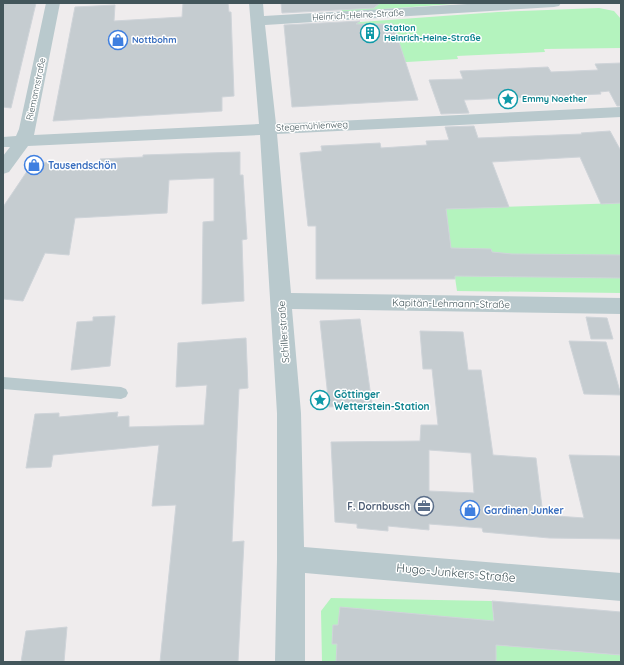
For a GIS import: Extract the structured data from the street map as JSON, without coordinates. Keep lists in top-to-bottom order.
{
  "streets": {
    "street": [
      "Heinrich-Heine-Straße",
      "Riemannstraße",
      "Stegemühlenweg",
      "Kapitän-Lehmann-Straße",
      "Schillerstraße",
      "Hugo-Junkers-Straße"
    ]
  },
  "crossings": [
    ["Heinrich-Heine-Straße", "Schillerstraße"],
    ["Riemannstraße", "Stegemühlenweg"],
    ["Stegemühlenweg", "Schillerstraße"],
    ["Kapitän-Lehmann-Straße", "Schillerstraße"],
    ["Schillerstraße", "Hugo-Junkers-Straße"]
  ],
  "places": {
    "building": ["Station Heinrich-Heine-Straße"],
    "shop": ["Nottbohm", "Tausendschön", "Gardinen Junker"],
    "place": ["Emmy Noether", "Göttinger Wetterstein-Station"],
    "office": ["F. Dornbusch"]
  }
}
